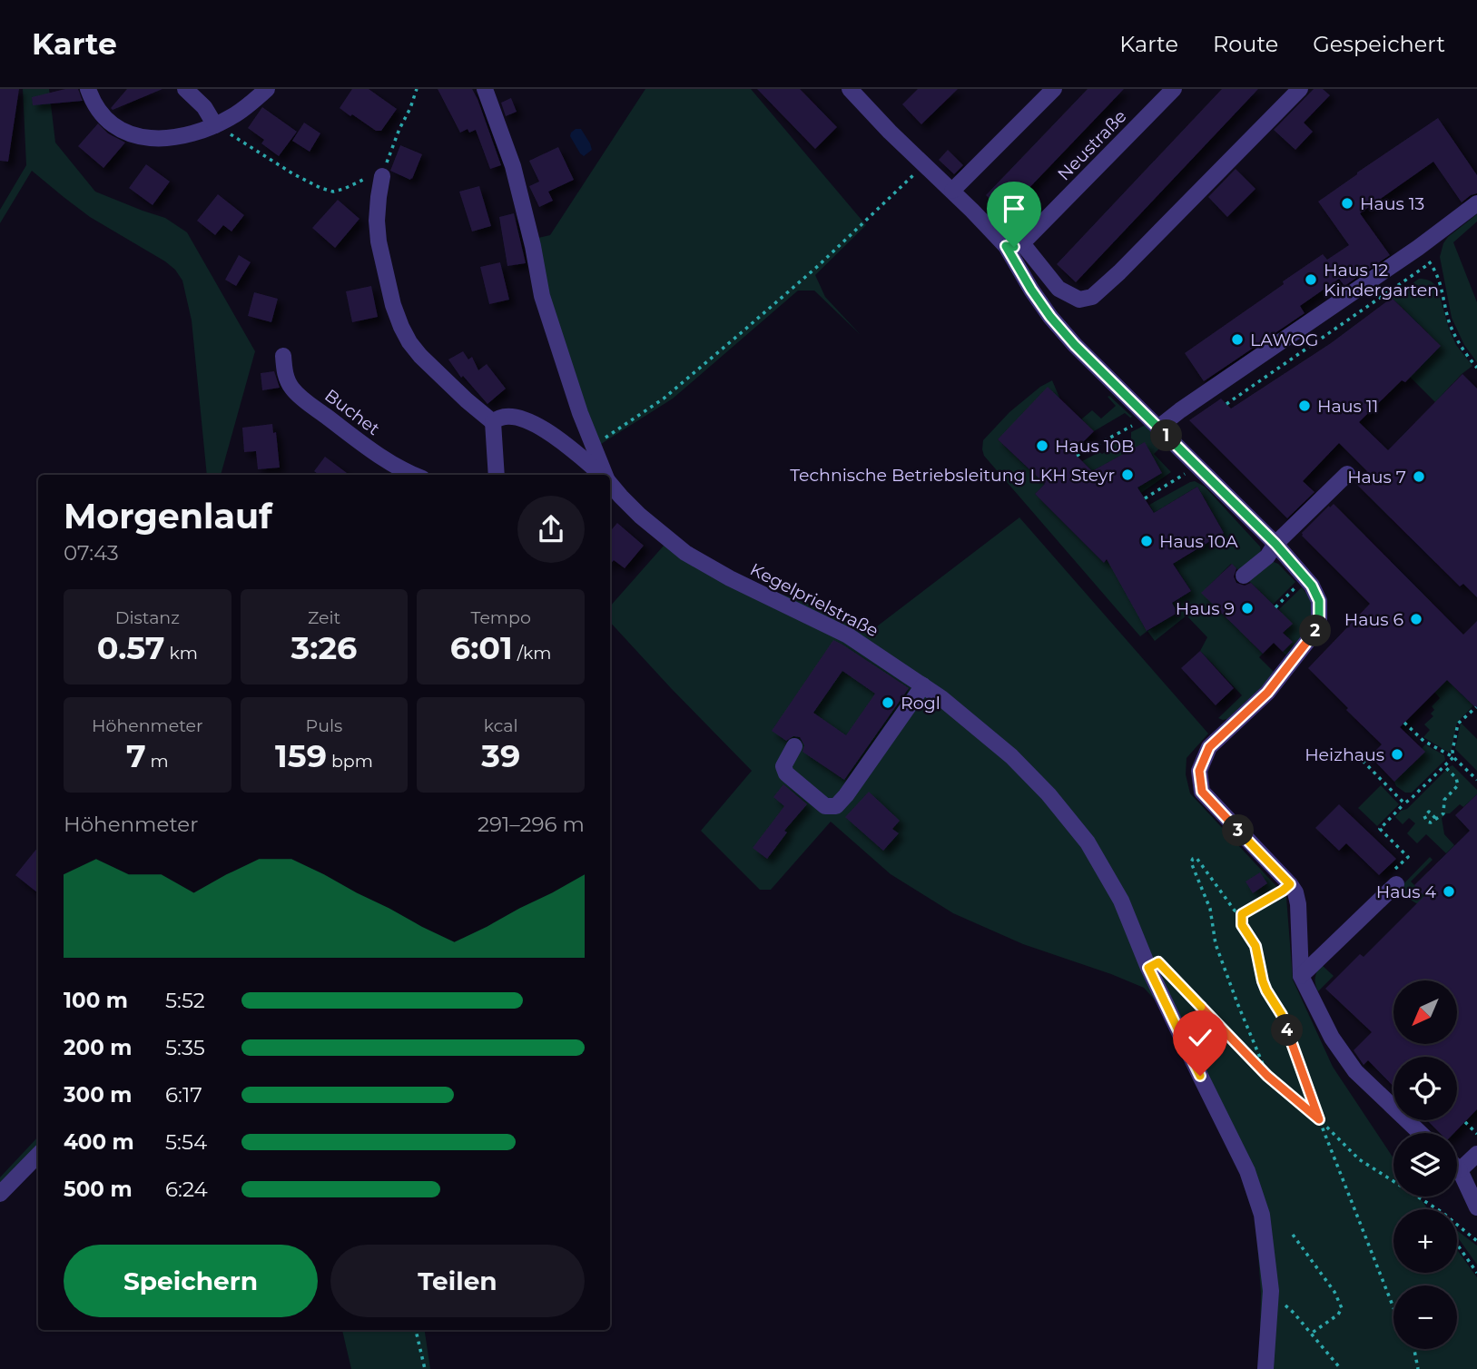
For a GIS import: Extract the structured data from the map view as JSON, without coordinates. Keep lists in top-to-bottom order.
{
  "streets": {
    "street": ["Neustraße", "Buchet", "Kegelprielstraße"]
  },
  "places": [
    "Haus 13",
    "Haus 12 Kindergarten",
    "LAWOG",
    "Haus 11",
    "Haus 10B",
    "Technische Betriebsleitung LKH Steyr",
    "Haus 7",
    "Haus 10A",
    "Haus 9",
    "Haus 6",
    "Rogl",
    "Heizhaus",
    "Haus 4"
  ],
  "north": "bottom left",
  "page": {
    "header": "Karte",
    "nav": ["Karte", "Route", "Gespeichert"],
    "pins": [
      "1",
      "2",
      "3",
      "4"
    ],
    "heading": ["Morgenlauf", "07:43"],
    "stats": [
      ["Distanz", "0.57 km"],
      ["Zeit", "3:26"],
      ["Tempo", "6:01 /km"],
      ["Höhenmeter", "7 m"],
      ["Puls", "159 bpm"],
      ["kcal", "39"]
    ],
    "chart": ["Höhenmeter", "291–296 m"],
    "list": [
      {
        "name": "100 m",
        "note": "5:52"
      },
      {
        "name": "200 m",
        "note": "5:35"
      },
      {
        "name": "300 m",
        "note": "6:17"
      },
      {
        "name": "400 m",
        "note": "5:54"
      },
      {
        "name": "500 m",
        "note": "6:24"
      }
    ],
    "map_buttons": ["+", "−"],
    "buttons": ["Speichern", "Teilen"]
  }
}
